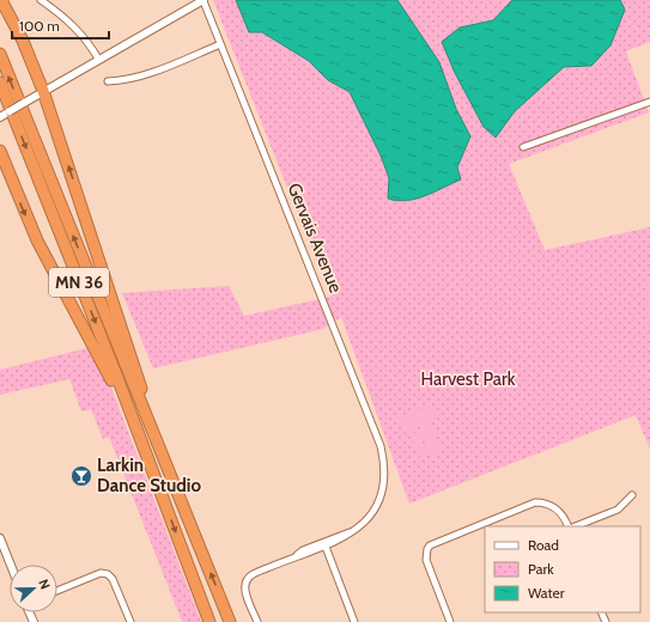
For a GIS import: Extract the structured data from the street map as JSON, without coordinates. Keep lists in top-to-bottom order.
{
  "streets": {
    "highway": ["MN 36"],
    "street": ["Gervais Avenue"]
  },
  "parks": ["Harvest Park"],
  "places": {
    "bar": ["Larkin Dance Studio"]
  },
  "legend": ["Road", "Park", "Water"],
  "scale_bar": "100 m",
  "north": "right"
}
